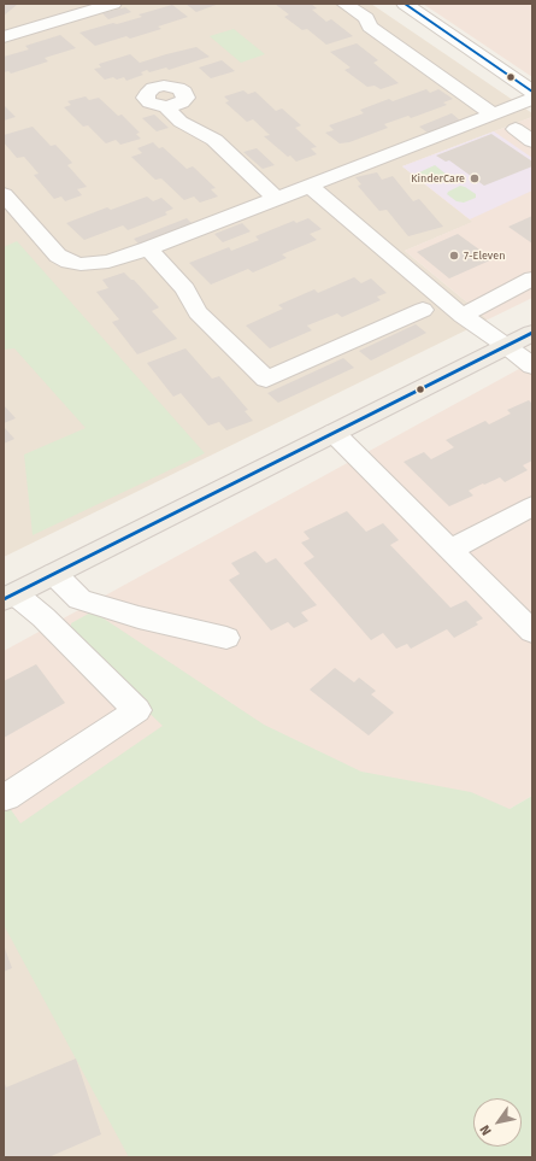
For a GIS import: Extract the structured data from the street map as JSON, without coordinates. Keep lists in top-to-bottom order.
{
  "places": ["KinderCare", "7-Eleven"],
  "north": "bottom left"
}
